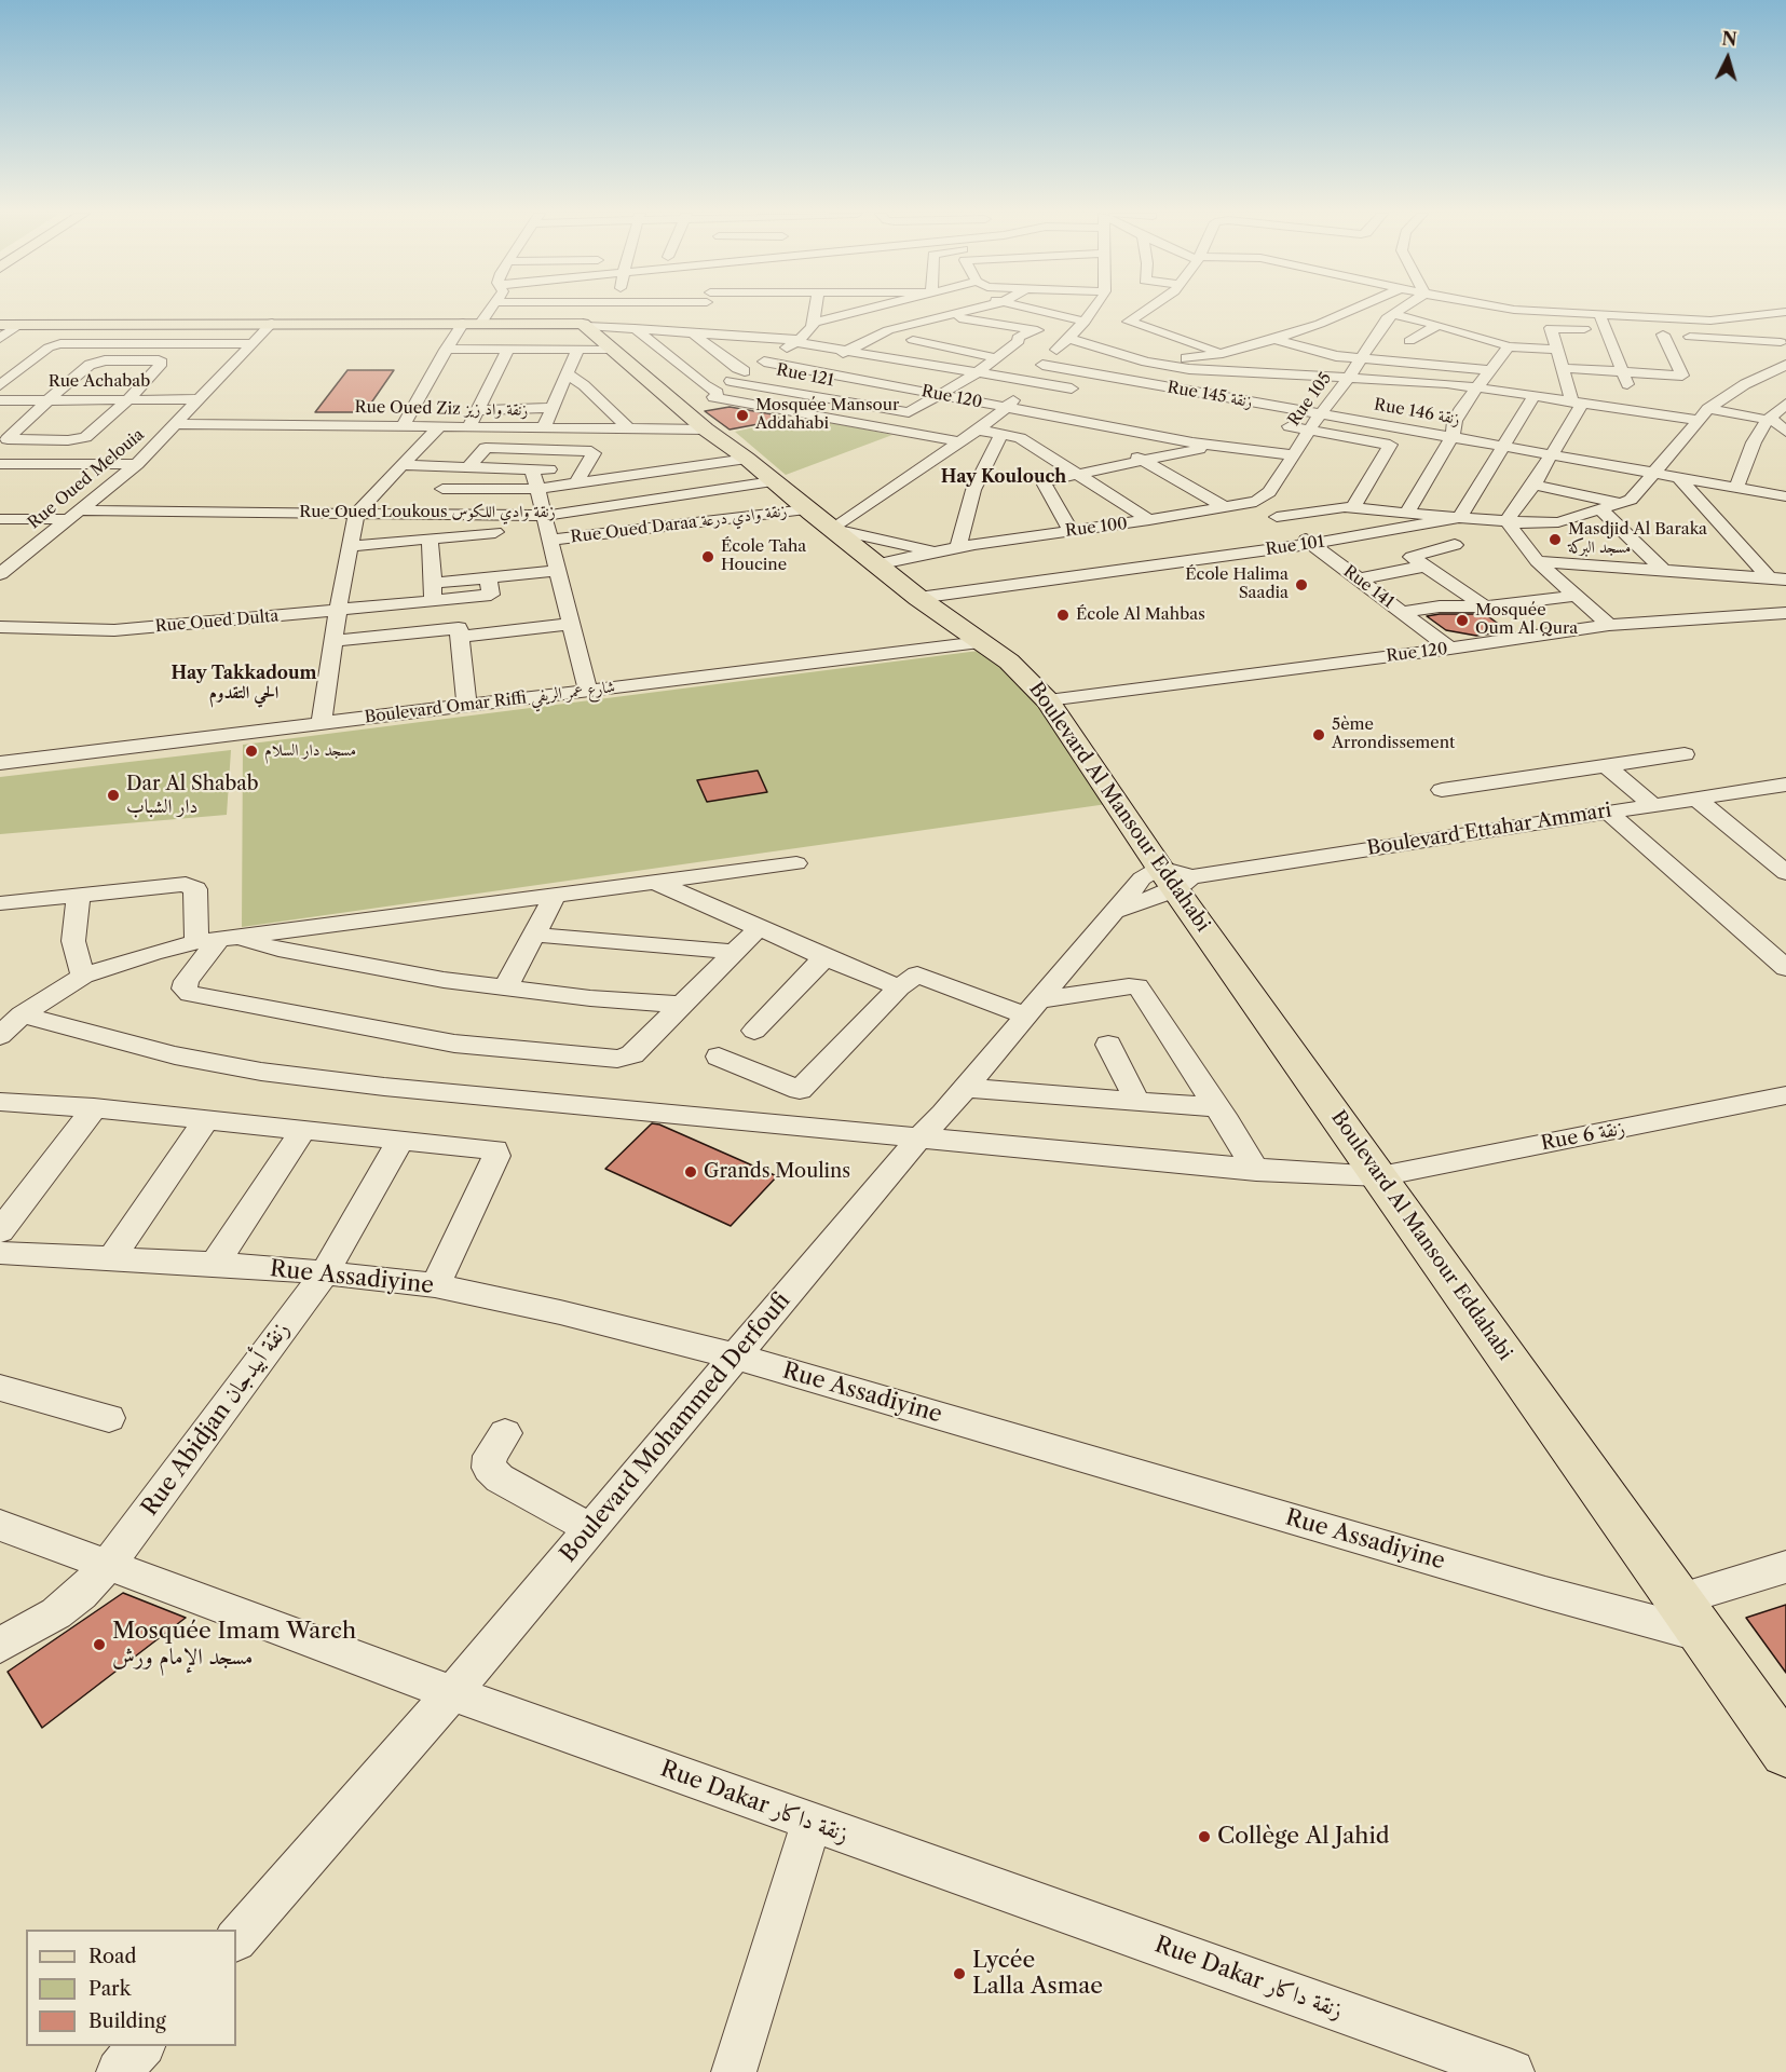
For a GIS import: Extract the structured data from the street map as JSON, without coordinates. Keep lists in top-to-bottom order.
{
  "streets": {
    "main road": ["Boulevard Al Mansour Eddahabi"],
    "street": [
      "Rue 121",
      "Rue Achabab",
      "Rue 145 زنقة",
      "Rue 120",
      "Rue 105",
      "Rue Oued Ziz زنقة واد زيز",
      "Rue 146 زنقة",
      "Rue Oued Melouia",
      "Rue Oued Loukous زنقة وادي اللكوس",
      "Rue Oued Daraa زنقة وادي درعة",
      "Rue 100",
      "Rue 101",
      "Rue 141",
      "Rue Oued Dulta",
      "Boulevard Omar Riffi شارع عمر الريفي",
      "Boulevard Ettahar Ammari",
      "Rue 6 زنقة",
      "Rue Assadiyine",
      "Rue Abidjan زنقة أبيدجان",
      "Boulevard Mohammed Derfoufi",
      "Rue Dakar زنقة داكار"
    ]
  },
  "crossings": [
    ["Rue 121", "Rue 120"],
    ["Rue Achabab", "Rue Oued Melouia"],
    ["Rue 145 زنقة", "Rue 105"],
    ["Rue 120", "Rue 105"],
    ["Rue 120", "Rue 141"],
    ["Rue 120", "Boulevard Al Mansour Eddahabi"],
    ["Rue 105", "Rue 146 زنقة"],
    ["Rue 105", "Rue 100"],
    ["Rue 105", "Rue 141"],
    ["Rue Oued Ziz زنقة واد زيز", "Rue Oued Melouia"],
    ["Rue Oued Ziz زنقة واد زيز", "Boulevard Al Mansour Eddahabi"],
    ["Rue 146 زنقة", "Rue 101"],
    ["Rue Oued Melouia", "Rue Oued Loukous زنقة وادي اللكوس"],
    ["Rue Oued Loukous زنقة وادي اللكوس", "Boulevard Al Mansour Eddahabi"],
    ["Rue Oued Daraa زنقة وادي درعة", "Rue 100"],
    ["Rue Oued Daraa زنقة وادي درعة", "Boulevard Al Mansour Eddahabi"],
    ["Rue 100", "Rue 141"],
    ["Rue 100", "Boulevard Al Mansour Eddahabi"],
    ["Rue 101", "Rue 141"],
    ["Rue 101", "Boulevard Al Mansour Eddahabi"],
    ["Boulevard Omar Riffi شارع عمر الريفي", "Boulevard Al Mansour Eddahabi"],
    ["Boulevard Al Mansour Eddahabi", "Boulevard Ettahar Ammari"],
    ["Boulevard Al Mansour Eddahabi", "Rue 6 زنقة"],
    ["Boulevard Al Mansour Eddahabi", "Rue Assadiyine"],
    ["Boulevard Al Mansour Eddahabi", "Boulevard Mohammed Derfoufi"],
    ["Boulevard Ettahar Ammari", "Boulevard Mohammed Derfoufi"],
    ["Rue 6 زنقة", "Boulevard Mohammed Derfoufi"],
    ["Rue Assadiyine", "Rue Abidjan زنقة أبيدجان"],
    ["Rue Assadiyine", "Boulevard Mohammed Derfoufi"],
    ["Rue Abidjan زنقة أبيدجان", "Rue Dakar زنقة داكار"],
    ["Boulevard Mohammed Derfoufi", "Rue Dakar زنقة داكار"]
  ],
  "districts": ["Hay Koulouch", "Hay Takkadoum الحي التقدوم"],
  "places": [
    "Mosquée Mansour Addahabi",
    "Masdjid Al Baraka مسجد البركة",
    "École Taha Houcine",
    "École Halima Saadia",
    "École Al Mahbas",
    "Mosquée Oum Al Qura",
    "5ème Arrondissement",
    "مسجد دار السلام",
    "Dar Al Shabab دار الشباب",
    "Grands Moulins",
    "Mosquée Imam Warch مسجد الإمام ورش",
    "Collège Al Jahid",
    "Lycée Lalla Asmae"
  ],
  "legend": ["Road", "Park", "Building"],
  "north": "top"
}
